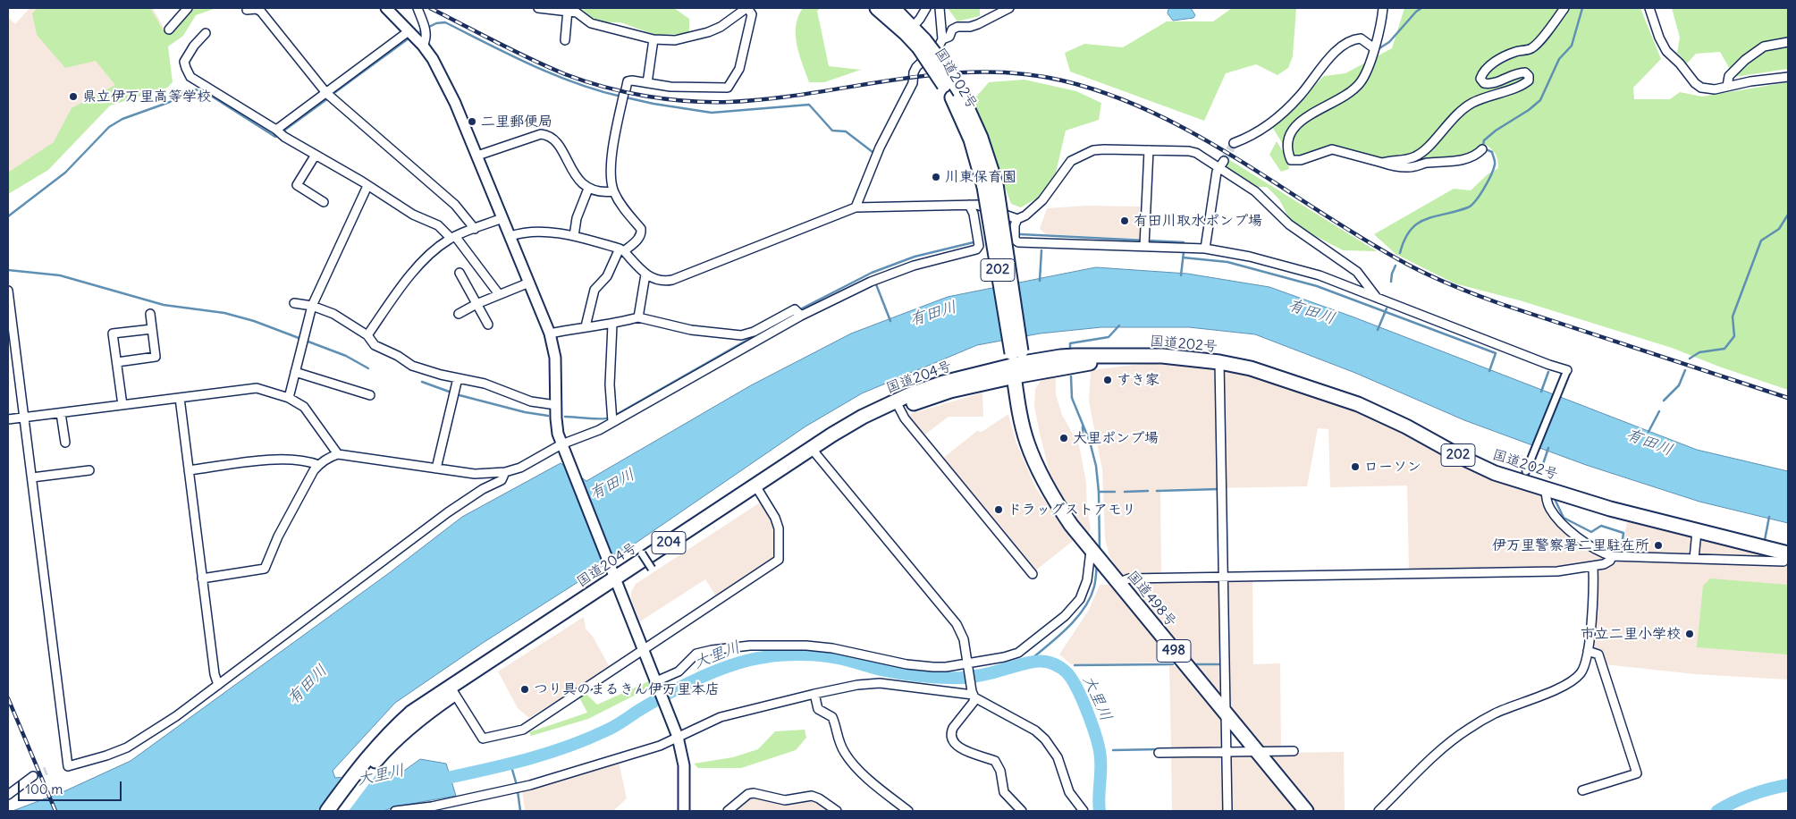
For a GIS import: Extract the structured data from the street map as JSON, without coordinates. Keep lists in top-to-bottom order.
{
  "streets": {
    "highway": [
      "国道202号",
      "202",
      "国道204号",
      "204",
      "国道498号",
      "498"
    ]
  },
  "crossings": [
    ["国道202号", "国道204号"],
    ["国道202号", "国道498号"],
    ["国道204号", "国道498号"]
  ],
  "water": ["有田川", "大里川"],
  "places": [
    "県立伊万里高等学校",
    "二里郵便局",
    "川東保育園",
    "有田川取水ポンプ場",
    "すき家",
    "大里ポンプ場",
    "ローソン",
    "ドラッグストアモリ",
    "伊万里警察署二里駐在所",
    "市立二里小学校",
    "つり具のまるきん伊万里本店"
  ],
  "scale_bar": "100 m"
}
